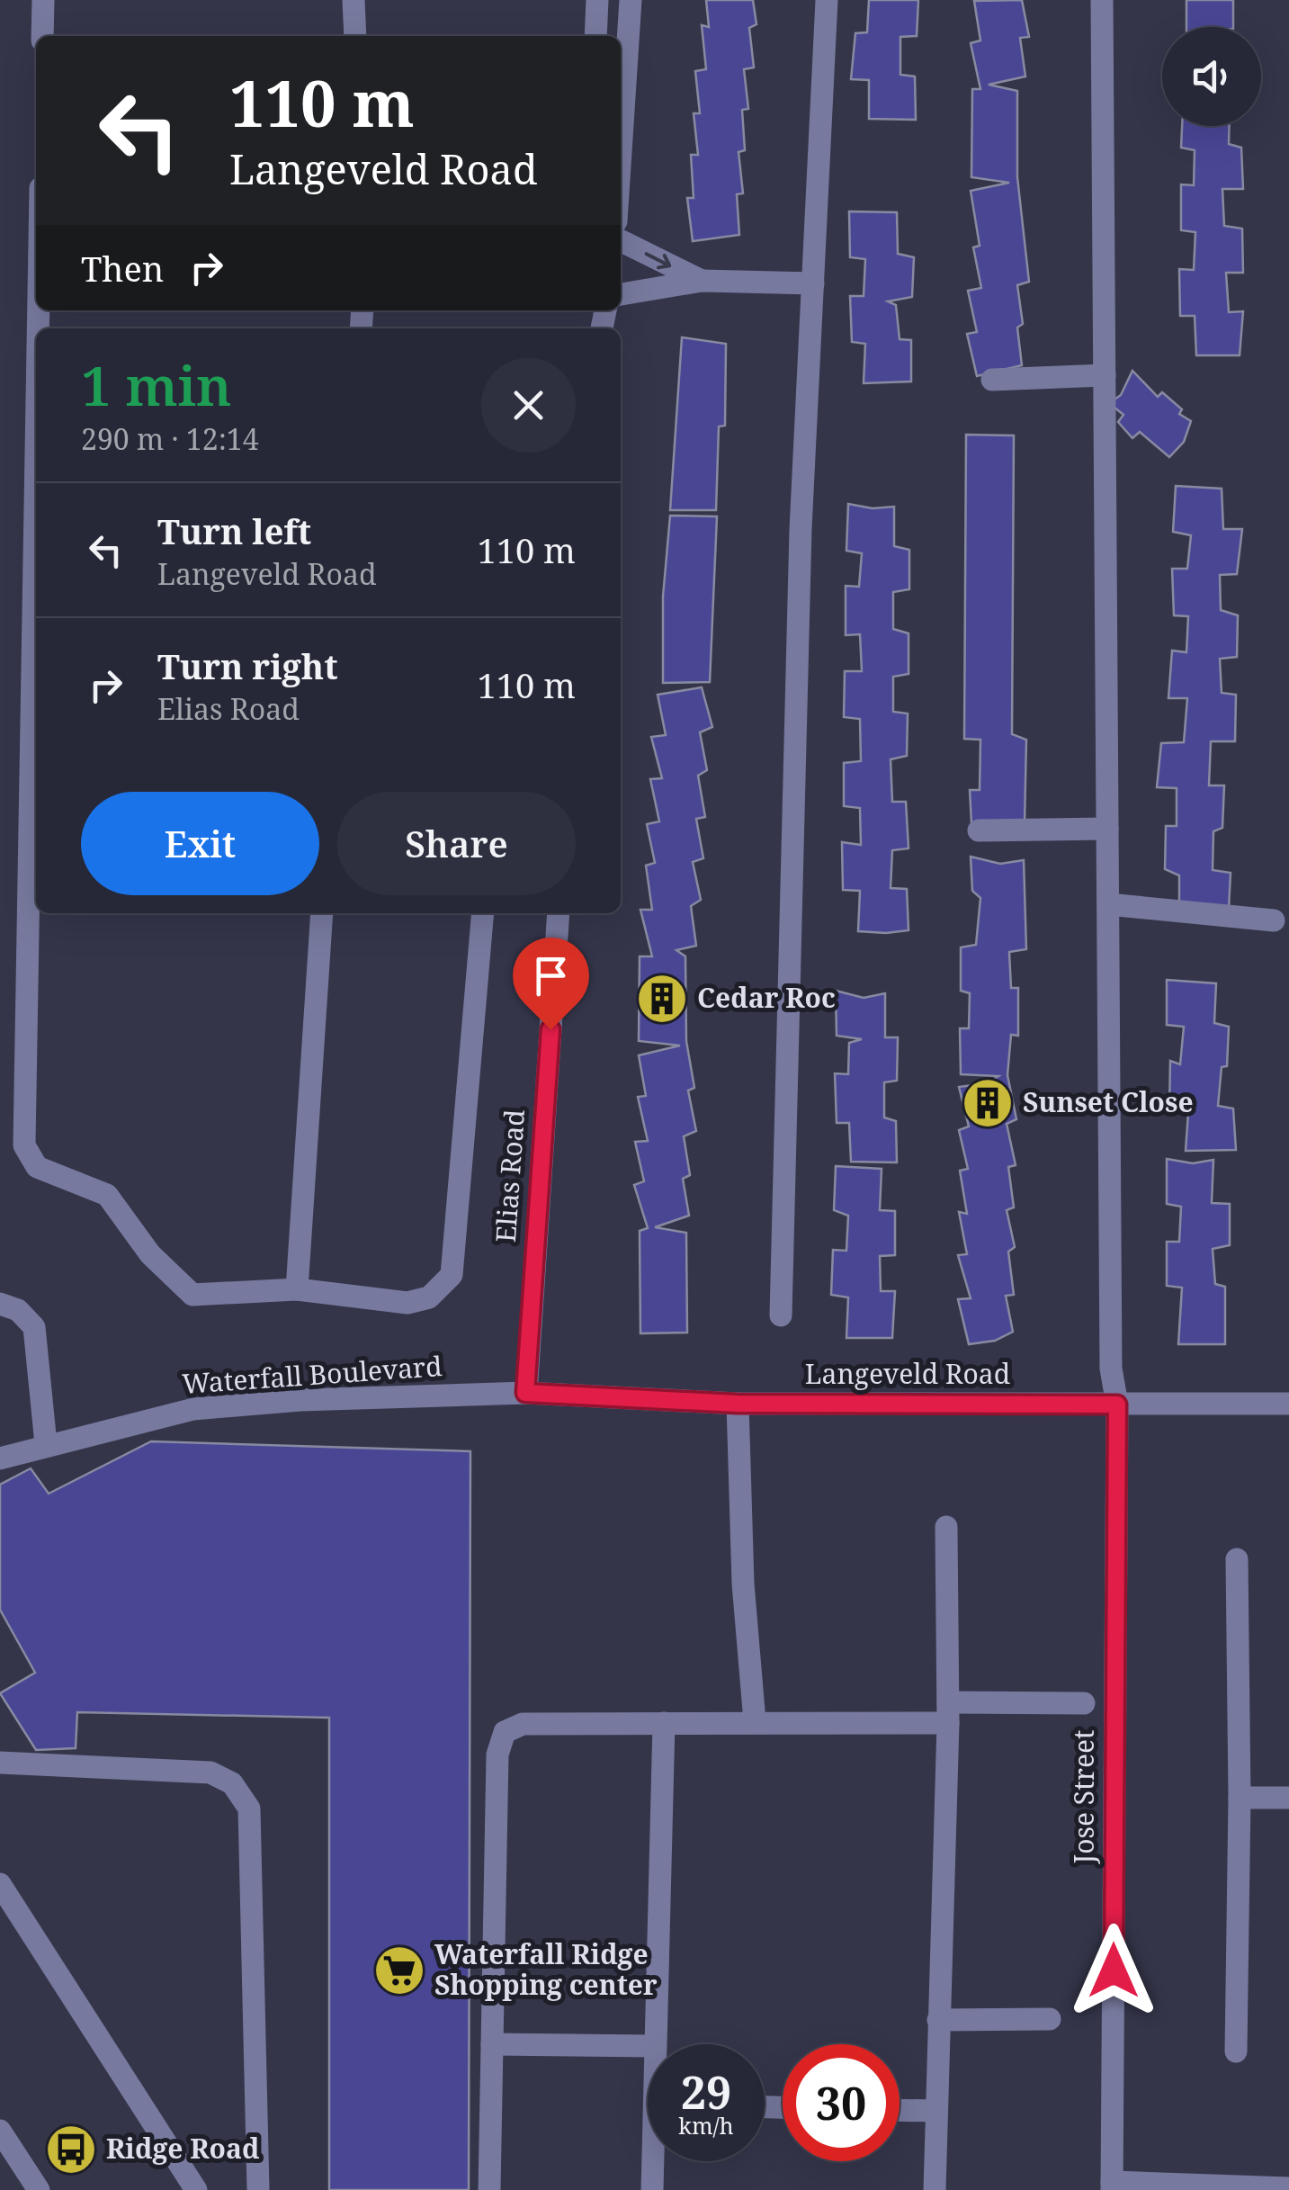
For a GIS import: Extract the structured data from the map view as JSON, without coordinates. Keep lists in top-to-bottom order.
{
  "streets": {
    "street": [
      "Elias Road",
      "Langeveld Road",
      "Waterfall Boulevard",
      "Jose Street"
    ]
  },
  "crossings": [
    ["Elias Road", "Langeveld Road"],
    ["Elias Road", "Waterfall Boulevard"],
    ["Langeveld Road", "Waterfall Boulevard"],
    ["Langeveld Road", "Jose Street"]
  ],
  "places": {
    "building": ["Cedar Roc", "Sunset Close"],
    "supermarket": ["Waterfall Ridge Shopping center"],
    "bus stop": ["Ridge Road"]
  },
  "page": {
    "turn": ["110 m", "Langeveld Road"],
    "then": "Then",
    "heading": ["1 min", "290 m · 12:14"],
    "list": [
      {
        "name": "Turn left",
        "note": "Langeveld Road",
        "value": "110 m"
      },
      {
        "name": "Turn right",
        "note": "Elias Road",
        "value": "110 m"
      }
    ],
    "buttons": ["Exit", "Share"],
    "speed": "29 km/h",
    "limit": "30"
  }
}
